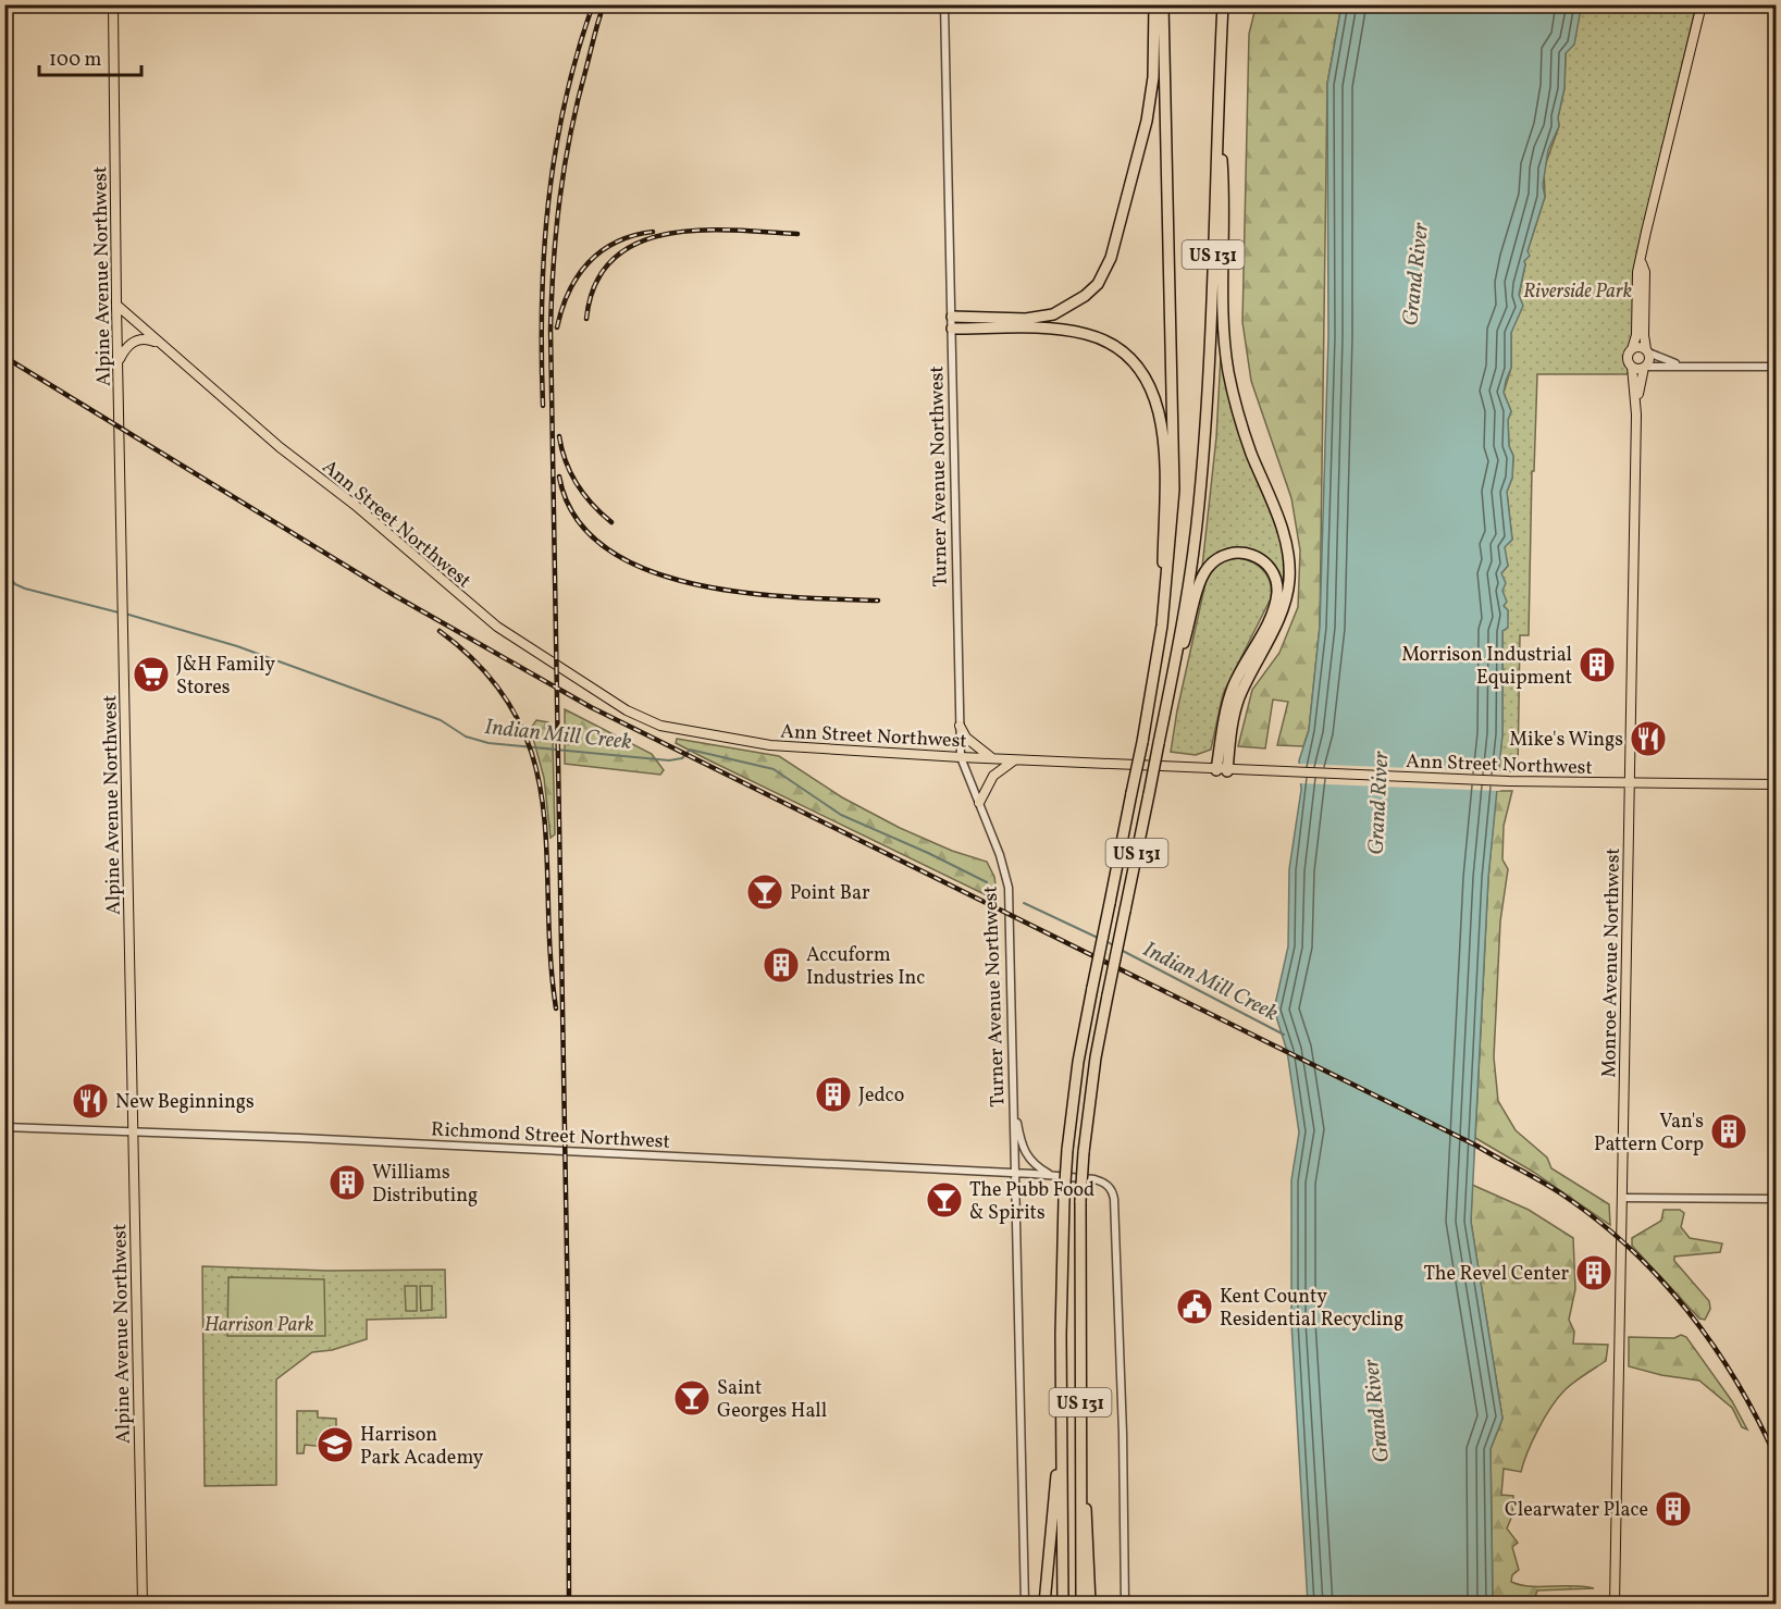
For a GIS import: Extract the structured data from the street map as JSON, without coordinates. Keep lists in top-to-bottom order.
{
  "streets": {
    "highway": ["US 131"],
    "main road": ["Alpine Avenue Northwest", "Ann Street Northwest", "Monroe Avenue Northwest"],
    "street": ["Turner Avenue Northwest", "Richmond Street Northwest"]
  },
  "crossings": [
    ["Alpine Avenue Northwest", "Ann Street Northwest"],
    ["Alpine Avenue Northwest", "Richmond Street Northwest"],
    ["Turner Avenue Northwest", "Ann Street Northwest"],
    ["Turner Avenue Northwest", "Richmond Street Northwest"],
    ["Ann Street Northwest", "Monroe Avenue Northwest"]
  ],
  "water": ["Grand River", "Indian Mill Creek"],
  "parks": ["Riverside Park", "Harrison Park"],
  "places": {
    "building": [
      "Morrison Industrial Equipment",
      "Accuform Industries Inc",
      "Jedco",
      "Van's Pattern Corp",
      "Williams Distributing",
      "The Revel Center",
      "Clearwater Place"
    ],
    "supermarket": ["J&H Family Stores"],
    "restaurant": ["Mike's Wings", "New Beginnings"],
    "bar": ["Point Bar", "The Pubb Food & Spirits", "Saint Georges Hall"],
    "public building": ["Kent County Residential Recycling"],
    "school or university": ["Harrison Park Academy"]
  },
  "scale_bar": "100 m"
}
